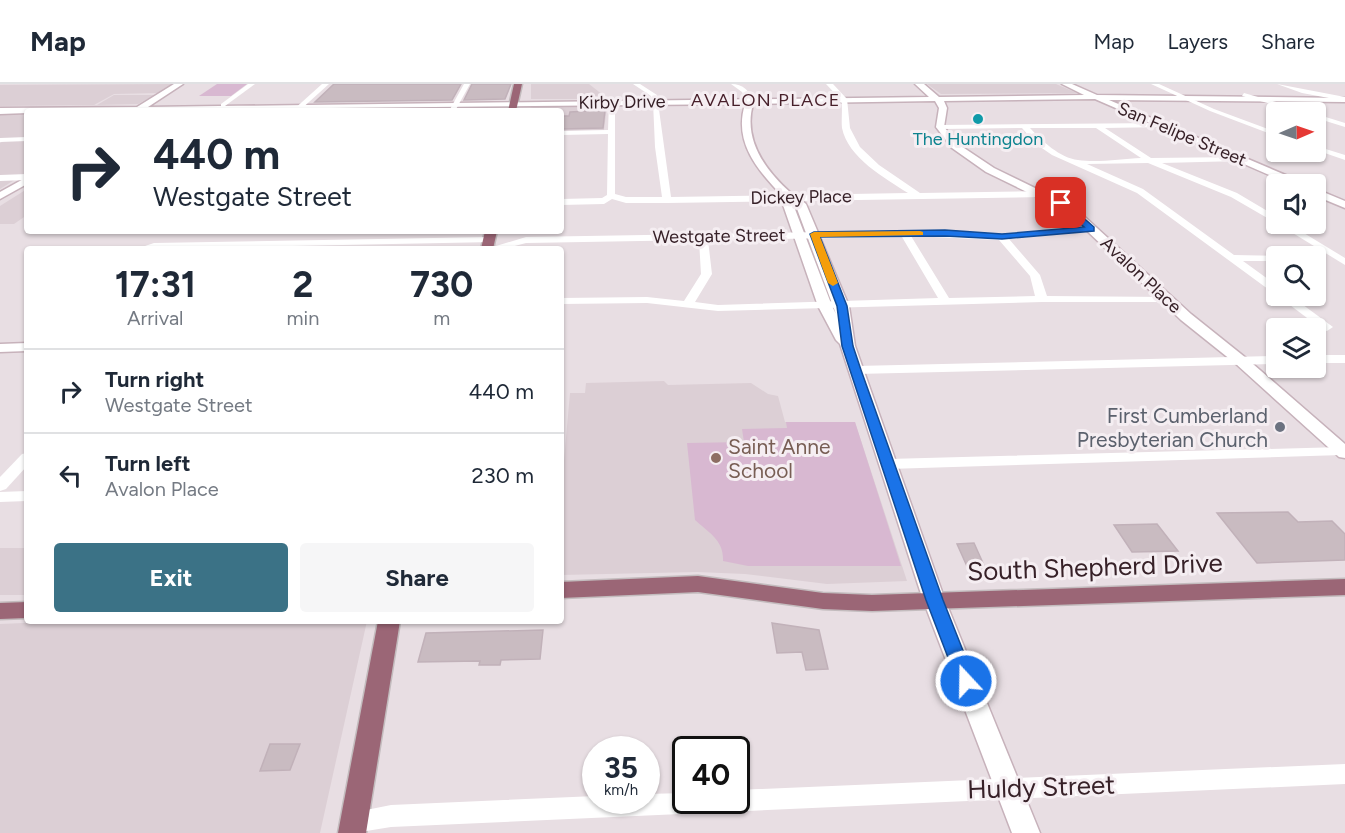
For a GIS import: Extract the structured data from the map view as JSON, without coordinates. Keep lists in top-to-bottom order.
{
  "streets": {
    "main road": ["South Shepherd Drive"],
    "street": [
      "Kirby Drive",
      "San Felipe Street",
      "Dickey Place",
      "Westgate Street",
      "Avalon Place",
      "Huldy Street"
    ]
  },
  "crossings": [
    ["Kirby Drive", "San Felipe Street"],
    ["Dickey Place", "Avalon Place"],
    ["Westgate Street", "Avalon Place"]
  ],
  "districts": ["AVALON PLACE"],
  "places": ["The Huntingdon", "First Cumberland Presbyterian Church", "Saint Anne School"],
  "north": "right",
  "page": {
    "header": "Map",
    "nav": ["Map", "Layers", "Share"],
    "turn": ["440 m", "Westgate Street"],
    "eta": [
      "17:31",
      "Arrival",
      "2",
      "min",
      "730",
      "m"
    ],
    "list": [
      {
        "name": "Turn right",
        "note": "Westgate Street",
        "value": "440 m"
      },
      {
        "name": "Turn left",
        "note": "Avalon Place",
        "value": "230 m"
      }
    ],
    "buttons": ["Exit", "Share"],
    "speed": "35 km/h",
    "limit": "40"
  }
}
